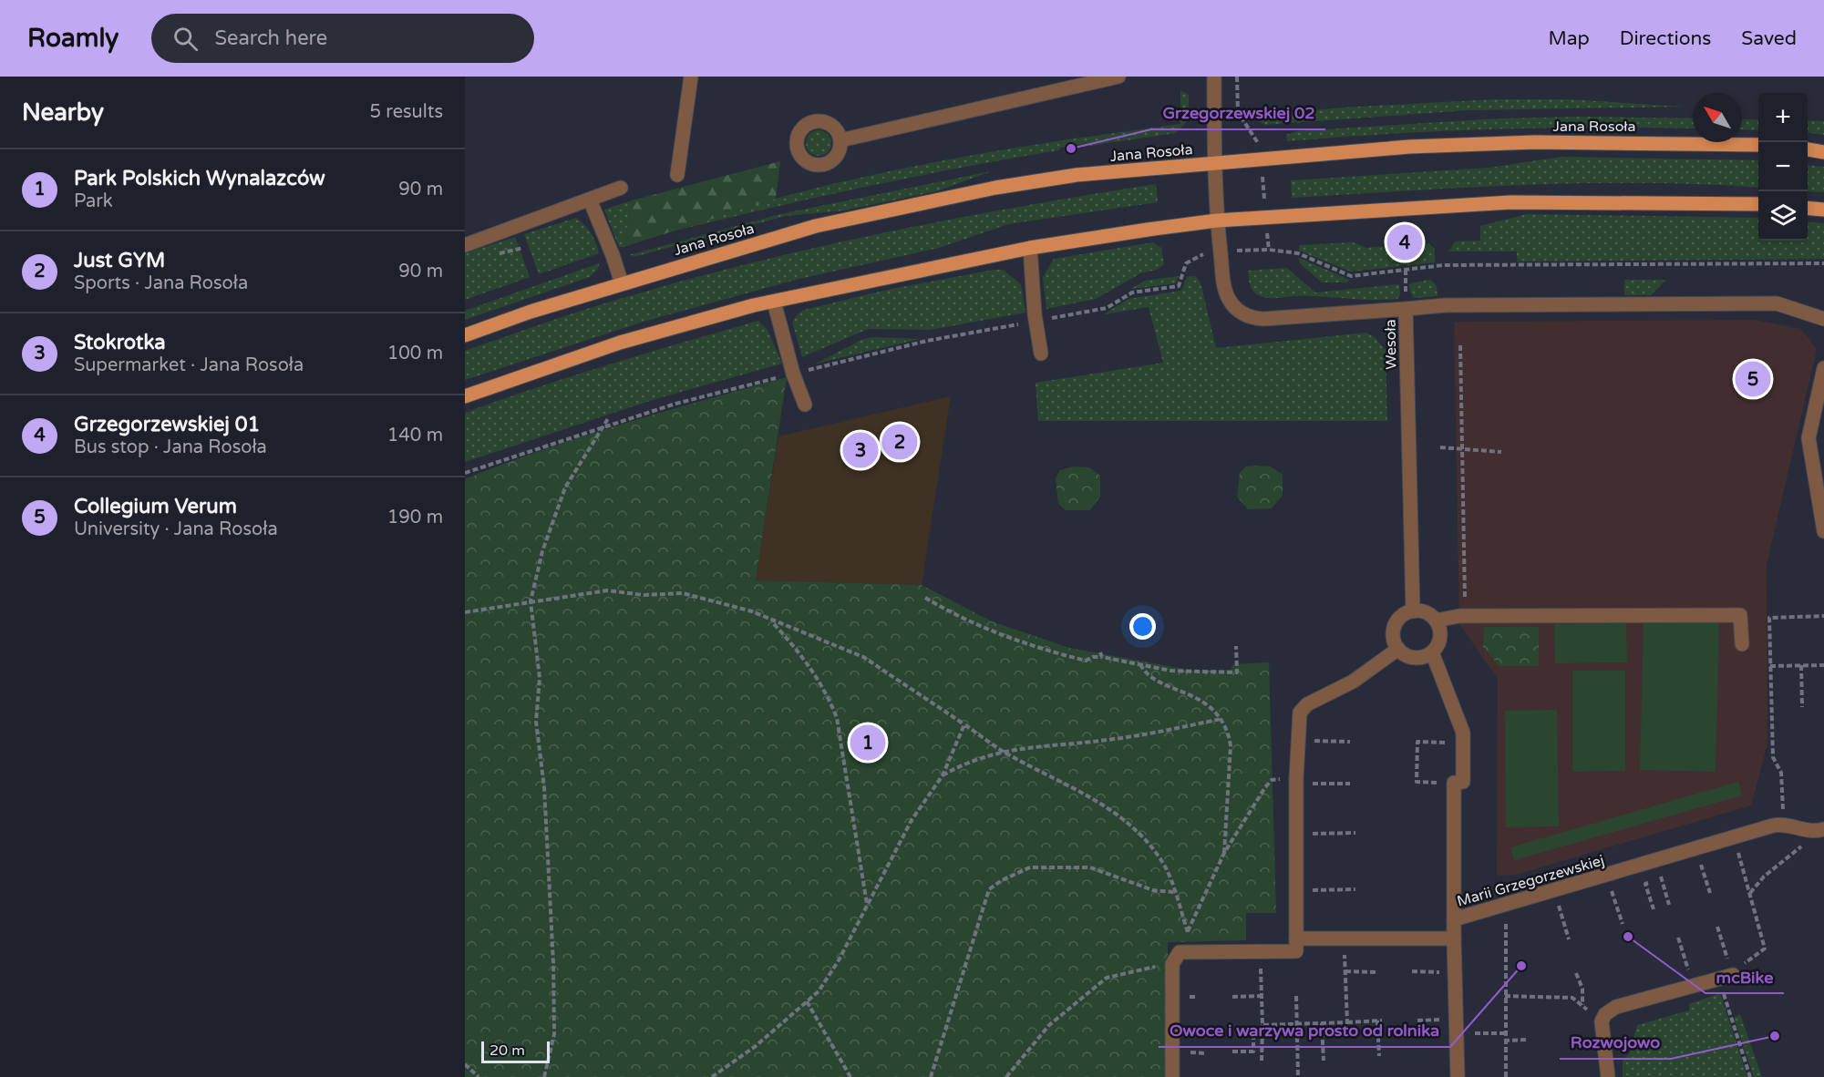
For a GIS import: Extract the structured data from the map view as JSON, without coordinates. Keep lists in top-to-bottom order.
{
  "streets": {
    "main road": ["Jana Rosoła"],
    "street": ["Wesoła", "Marii Grzegorzewskiej"]
  },
  "places": [
    "Grzegorzewskiej 02",
    "mcBike",
    "Owoce i warzywa prosto od rolnika",
    "Rozwojowo"
  ],
  "scale_bar": "20 m",
  "north": "top left",
  "page": {
    "header": "Roamly",
    "search": "Search here",
    "nav": ["Map", "Directions", "Saved"],
    "heading": ["Nearby", "5 results"],
    "map_buttons": ["+", "−"],
    "list": [
      {
        "mark": "1",
        "name": "Park Polskich Wynalazców",
        "note": "Park",
        "value": "90 m"
      },
      {
        "mark": "2",
        "name": "Just GYM",
        "note": "Sports · Jana Rosoła",
        "value": "90 m"
      },
      {
        "mark": "3",
        "name": "Stokrotka",
        "note": "Supermarket · Jana Rosoła",
        "value": "100 m"
      },
      {
        "mark": "4",
        "name": "Grzegorzewskiej 01",
        "note": "Bus stop · Jana Rosoła",
        "value": "140 m"
      },
      {
        "mark": "5",
        "name": "Collegium Verum",
        "note": "University · Jana Rosoła",
        "value": "190 m"
      }
    ],
    "pins": [
      "4",
      "5",
      "2",
      "3",
      "1"
    ],
    "scale": "20 m"
  }
}
